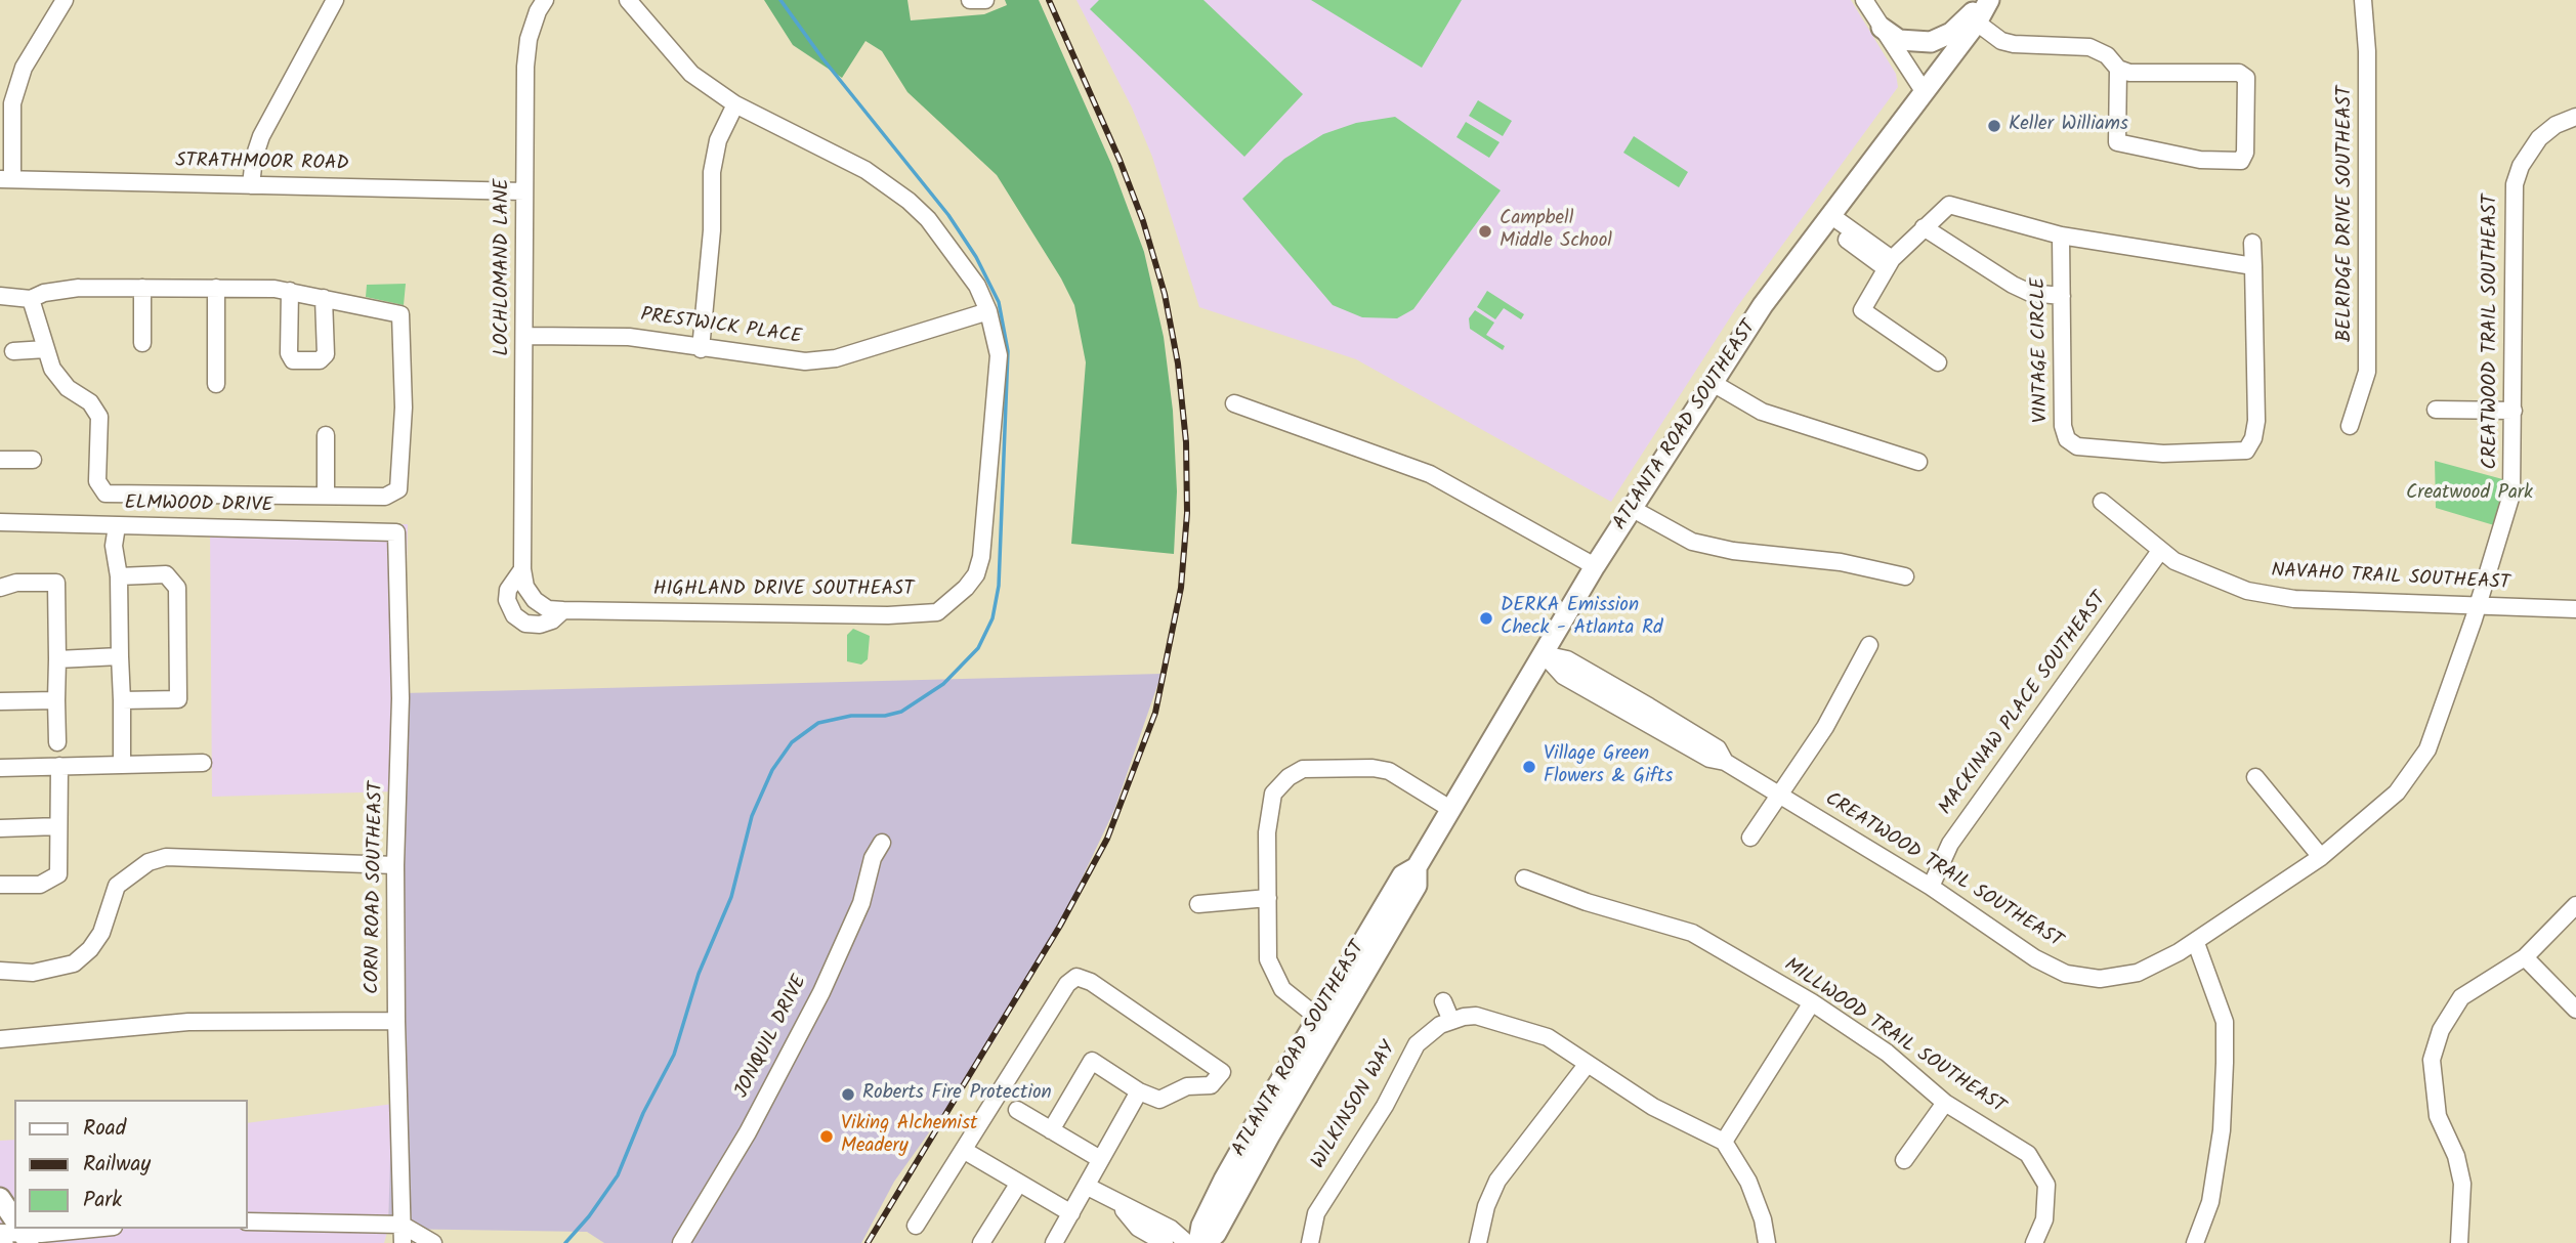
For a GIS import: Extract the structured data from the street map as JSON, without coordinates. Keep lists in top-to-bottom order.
{
  "streets": {
    "main road": ["ATLANTA ROAD SOUTHEAST"],
    "street": [
      "STRATHMOOR ROAD",
      "BELRIDGE DRIVE SOUTHEAST",
      "LOCHLOMAND LANE",
      "PRESTWICK PLACE",
      "CREATWOOD TRAIL SOUTHEAST",
      "VINTAGE CIRCLE",
      "ELMWOOD DRIVE",
      "NAVAHO TRAIL SOUTHEAST",
      "HIGHLAND DRIVE SOUTHEAST",
      "MACKINAW PLACE SOUTHEAST",
      "CORN ROAD SOUTHEAST",
      "JONQUIL DRIVE",
      "MILLWOOD TRAIL SOUTHEAST",
      "WILKINSON WAY"
    ]
  },
  "crossings": [
    ["STRATHMOOR ROAD", "LOCHLOMAND LANE"],
    ["LOCHLOMAND LANE", "PRESTWICK PLACE"],
    ["LOCHLOMAND LANE", "HIGHLAND DRIVE SOUTHEAST"],
    ["PRESTWICK PLACE", "HIGHLAND DRIVE SOUTHEAST"],
    ["CREATWOOD TRAIL SOUTHEAST", "ATLANTA ROAD SOUTHEAST"],
    ["CREATWOOD TRAIL SOUTHEAST", "NAVAHO TRAIL SOUTHEAST"],
    ["CREATWOOD TRAIL SOUTHEAST", "MACKINAW PLACE SOUTHEAST"],
    ["ELMWOOD DRIVE", "CORN ROAD SOUTHEAST"],
    ["NAVAHO TRAIL SOUTHEAST", "MACKINAW PLACE SOUTHEAST"]
  ],
  "parks": ["Creatwood Park"],
  "places": [
    "Keller Williams",
    "Campbell Middle School",
    "DERKA Emission Check - Atlanta Rd",
    "Village Green Flowers & Gifts",
    "Roberts Fire Protection",
    "Viking Alchemist Meadery"
  ],
  "legend": ["Road", "Railway", "Park"]
}
